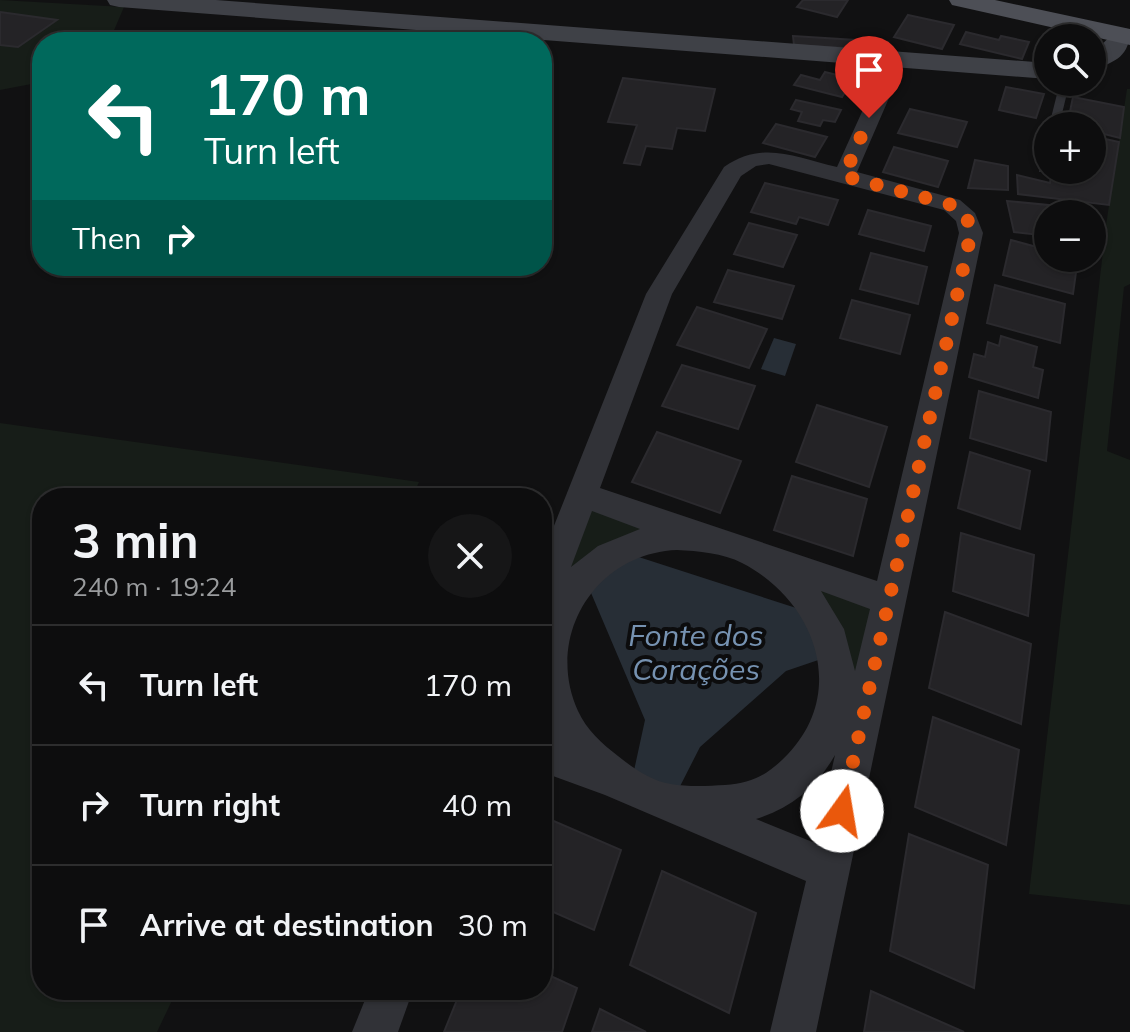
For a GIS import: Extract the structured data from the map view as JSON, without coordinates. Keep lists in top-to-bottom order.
{
  "water": ["Fonte dos Corações"],
  "page": {
    "map_buttons": ["+", "−"],
    "turn": ["170 m", "Turn left"],
    "then": "Then",
    "heading": ["3 min", "240 m · 19:24"],
    "list": [
      {
        "name": "Turn left",
        "value": "170 m"
      },
      {
        "name": "Turn right",
        "value": "40 m"
      },
      {
        "name": "Arrive at destination",
        "value": "30 m"
      }
    ]
  }
}
